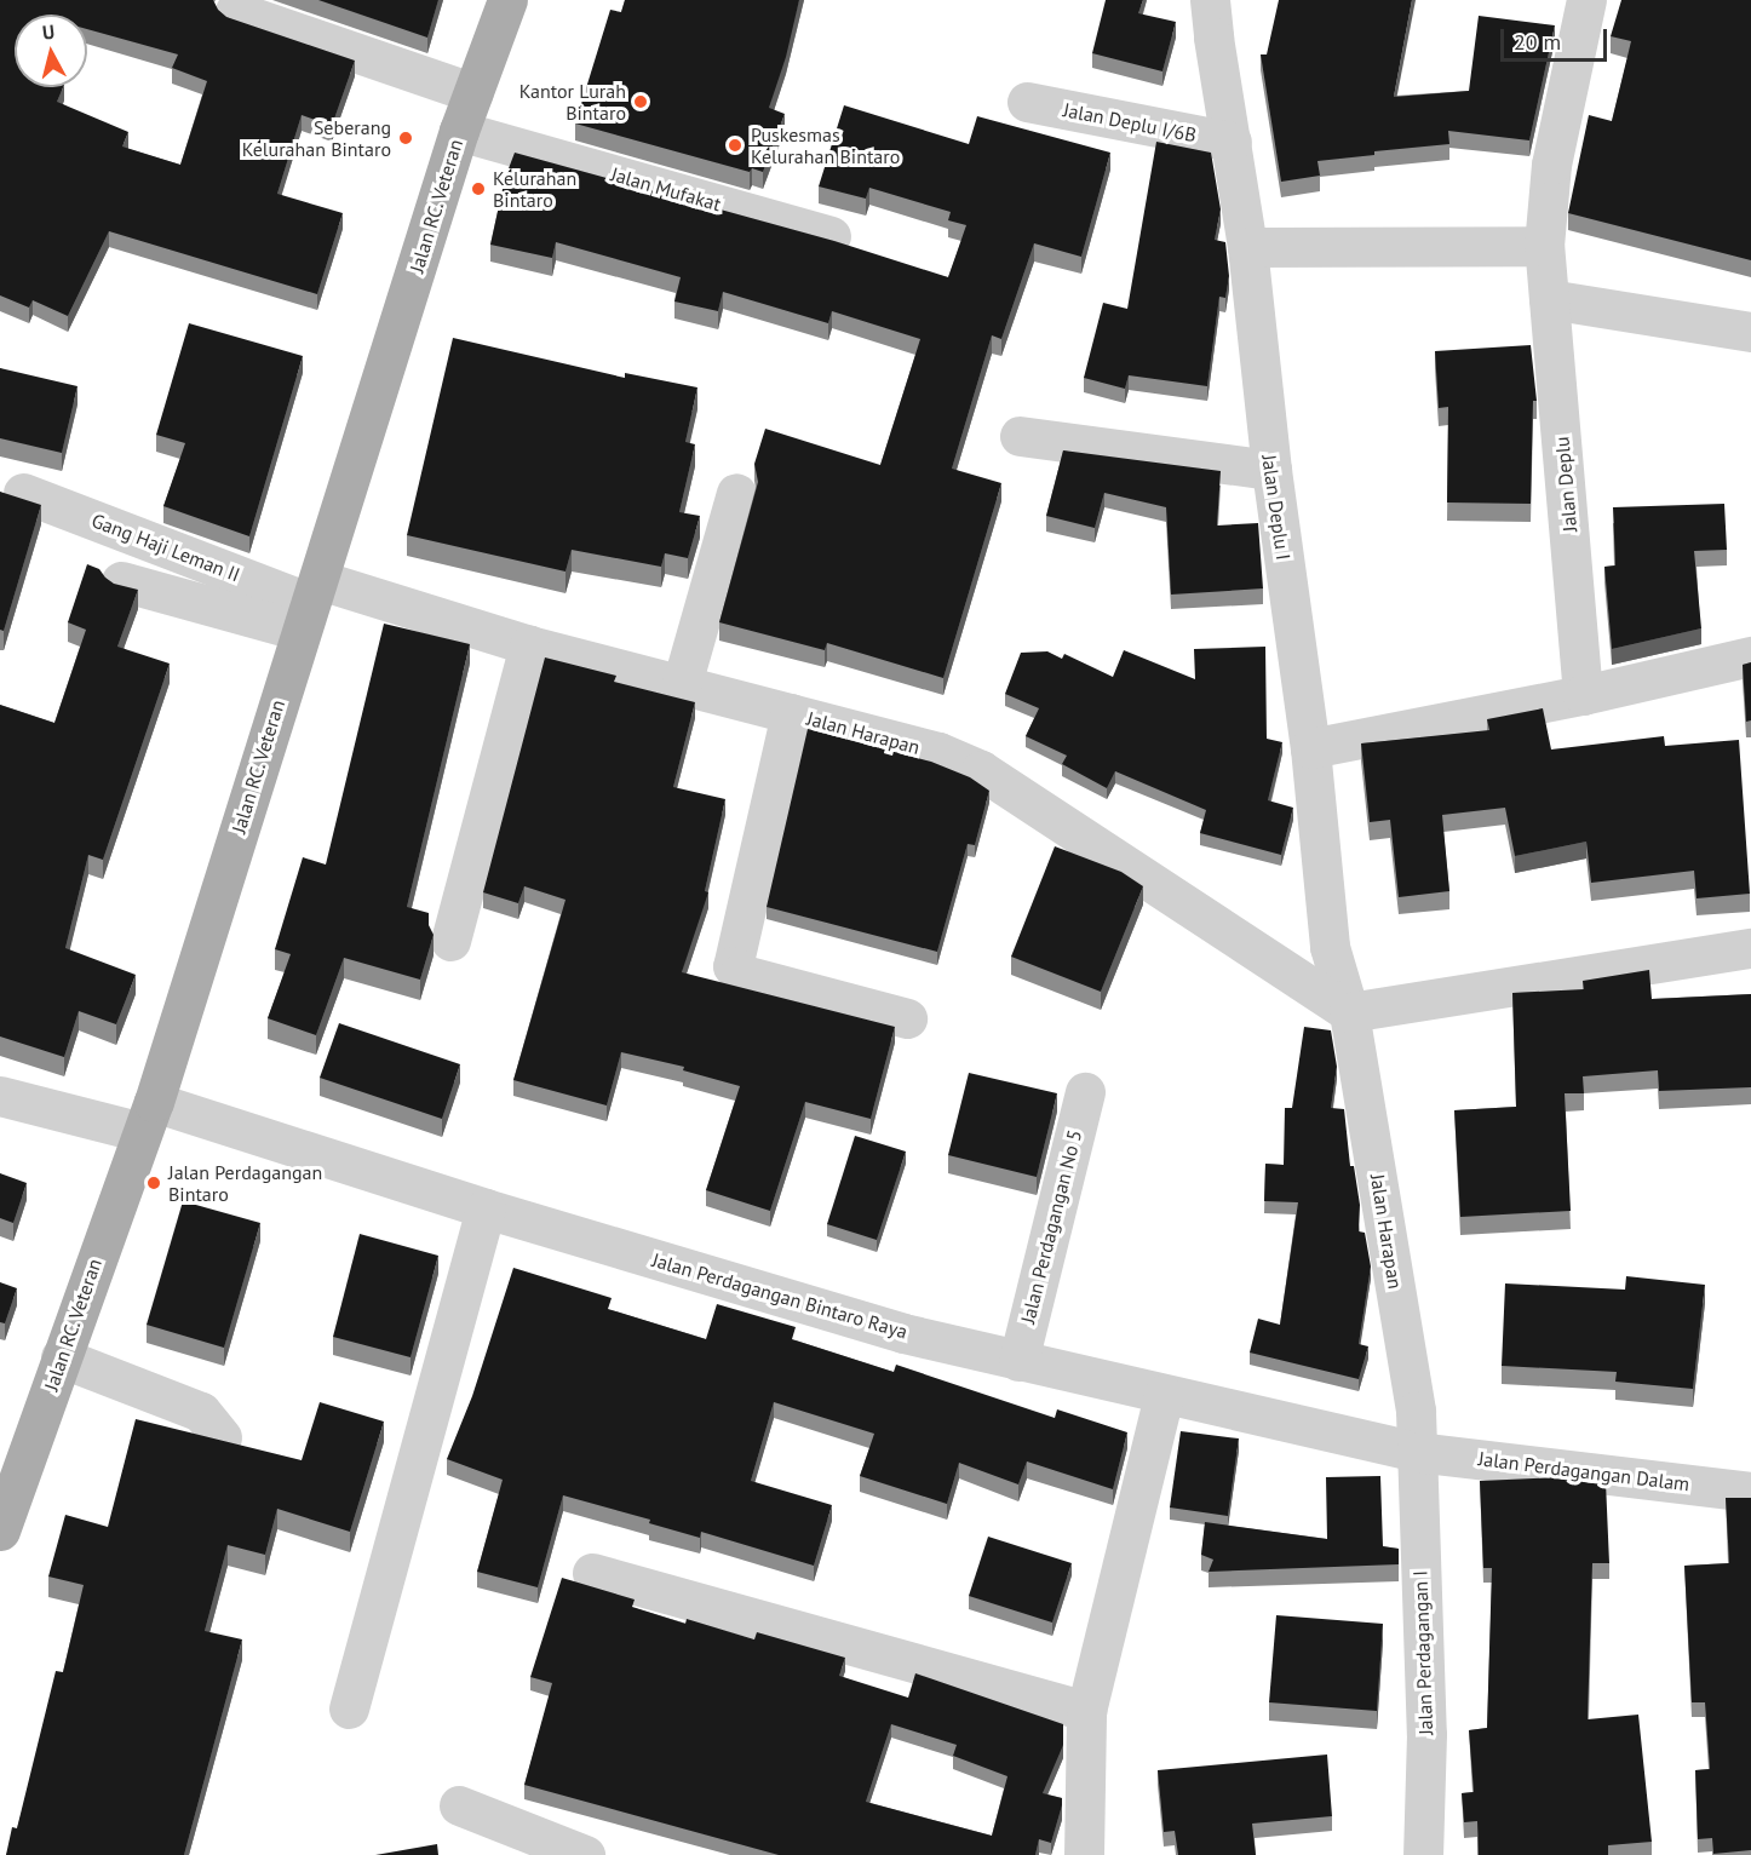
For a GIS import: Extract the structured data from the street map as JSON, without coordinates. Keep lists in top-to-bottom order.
{
  "streets": {
    "main road": ["Jalan RC. Veteran"],
    "street": [
      "Jalan Deplu I/6B",
      "Jalan Mufakat",
      "Jalan Deplu",
      "Jalan Deplu I",
      "Gang Haji Leman II",
      "Jalan Harapan",
      "Jalan Perdagangan No 5",
      "Jalan Perdagangan Bintaro Raya",
      "Jalan Perdagangan Dalam",
      "Jalan Perdagangan I"
    ]
  },
  "crossings": [
    ["Jalan Deplu I/6B", "Jalan Deplu I"],
    ["Jalan Mufakat", "Jalan RC. Veteran"],
    ["Jalan RC. Veteran", "Gang Haji Leman II"],
    ["Jalan RC. Veteran", "Jalan Harapan"],
    ["Jalan RC. Veteran", "Jalan Perdagangan Bintaro Raya"],
    ["Jalan Deplu I", "Jalan Harapan"],
    ["Gang Haji Leman II", "Jalan Harapan"],
    ["Jalan Harapan", "Jalan Perdagangan Bintaro Raya"],
    ["Jalan Harapan", "Jalan Perdagangan Dalam"],
    ["Jalan Harapan", "Jalan Perdagangan I"],
    ["Jalan Perdagangan No 5", "Jalan Perdagangan Bintaro Raya"],
    ["Jalan Perdagangan Bintaro Raya", "Jalan Perdagangan Dalam"],
    ["Jalan Perdagangan Bintaro Raya", "Jalan Perdagangan I"],
    ["Jalan Perdagangan Dalam", "Jalan Perdagangan I"]
  ],
  "places": [
    "Kantor Lurah Bintaro",
    "Seberang Kelurahan Bintaro",
    "Puskesmas Kelurahan Bintaro",
    "Kelurahan Bintaro",
    "Jalan Perdagangan Bintaro"
  ],
  "scale_bar": "20 m",
  "north": "top"
}
